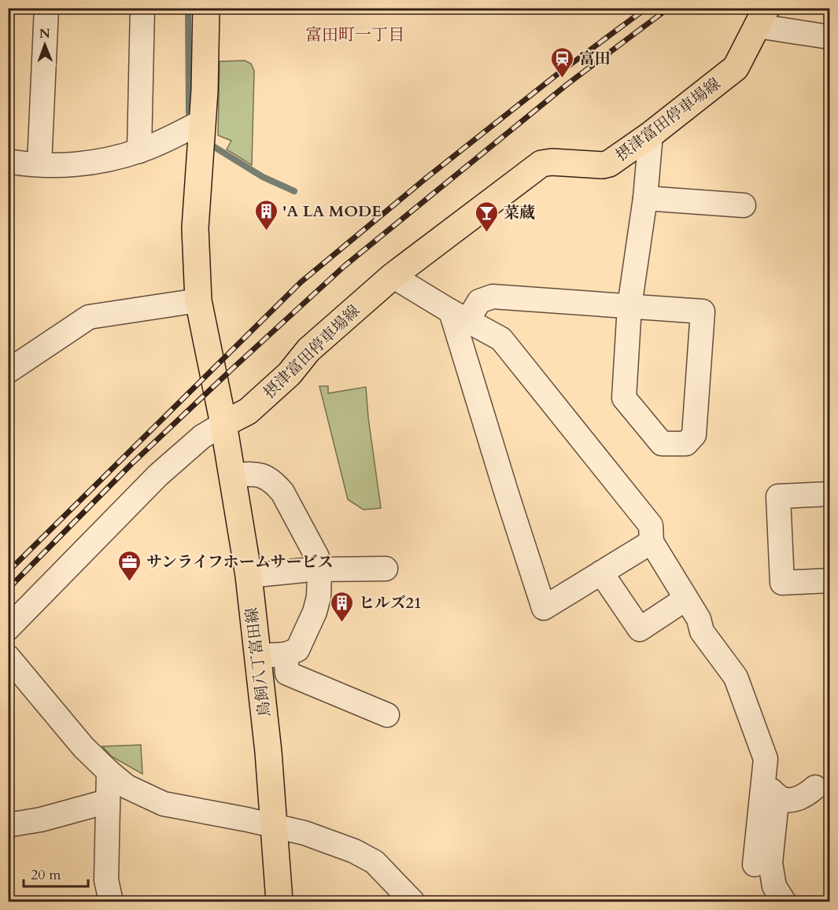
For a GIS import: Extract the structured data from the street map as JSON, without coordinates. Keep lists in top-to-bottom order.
{
  "streets": {
    "main road": ["摂津富田停車場線", "鳥飼八丁富田線"]
  },
  "crossings": [
    ["摂津富田停車場線", "鳥飼八丁富田線"]
  ],
  "districts": ["富田町一丁目"],
  "places": {
    "station": ["富田"],
    "building": ["'A LA MODE", "ヒルズ21"],
    "bar": ["菜蔵"],
    "office": ["サンライフホームサービス"]
  },
  "scale_bar": "20 m",
  "north": "top"
}
